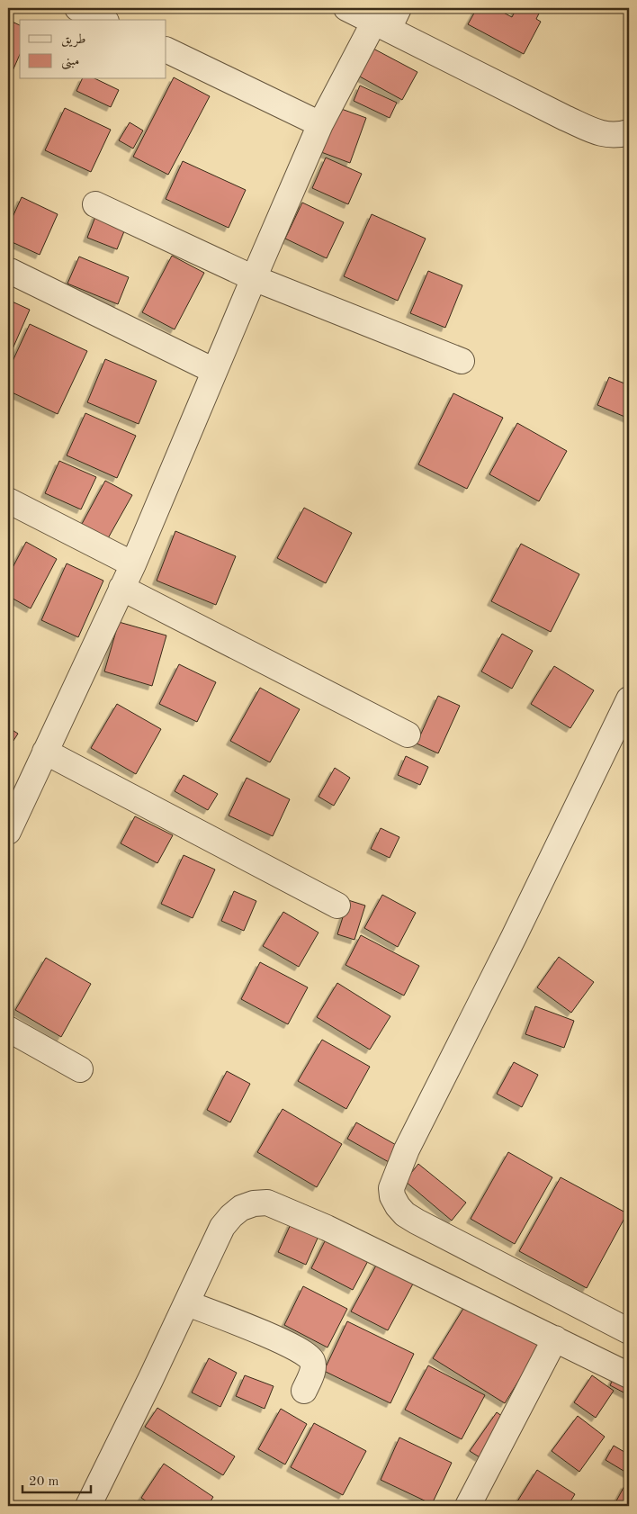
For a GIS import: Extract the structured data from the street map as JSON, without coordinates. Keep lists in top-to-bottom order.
{
  "legend": ["طريق", "مبنى"],
  "scale_bar": "20 m"
}
